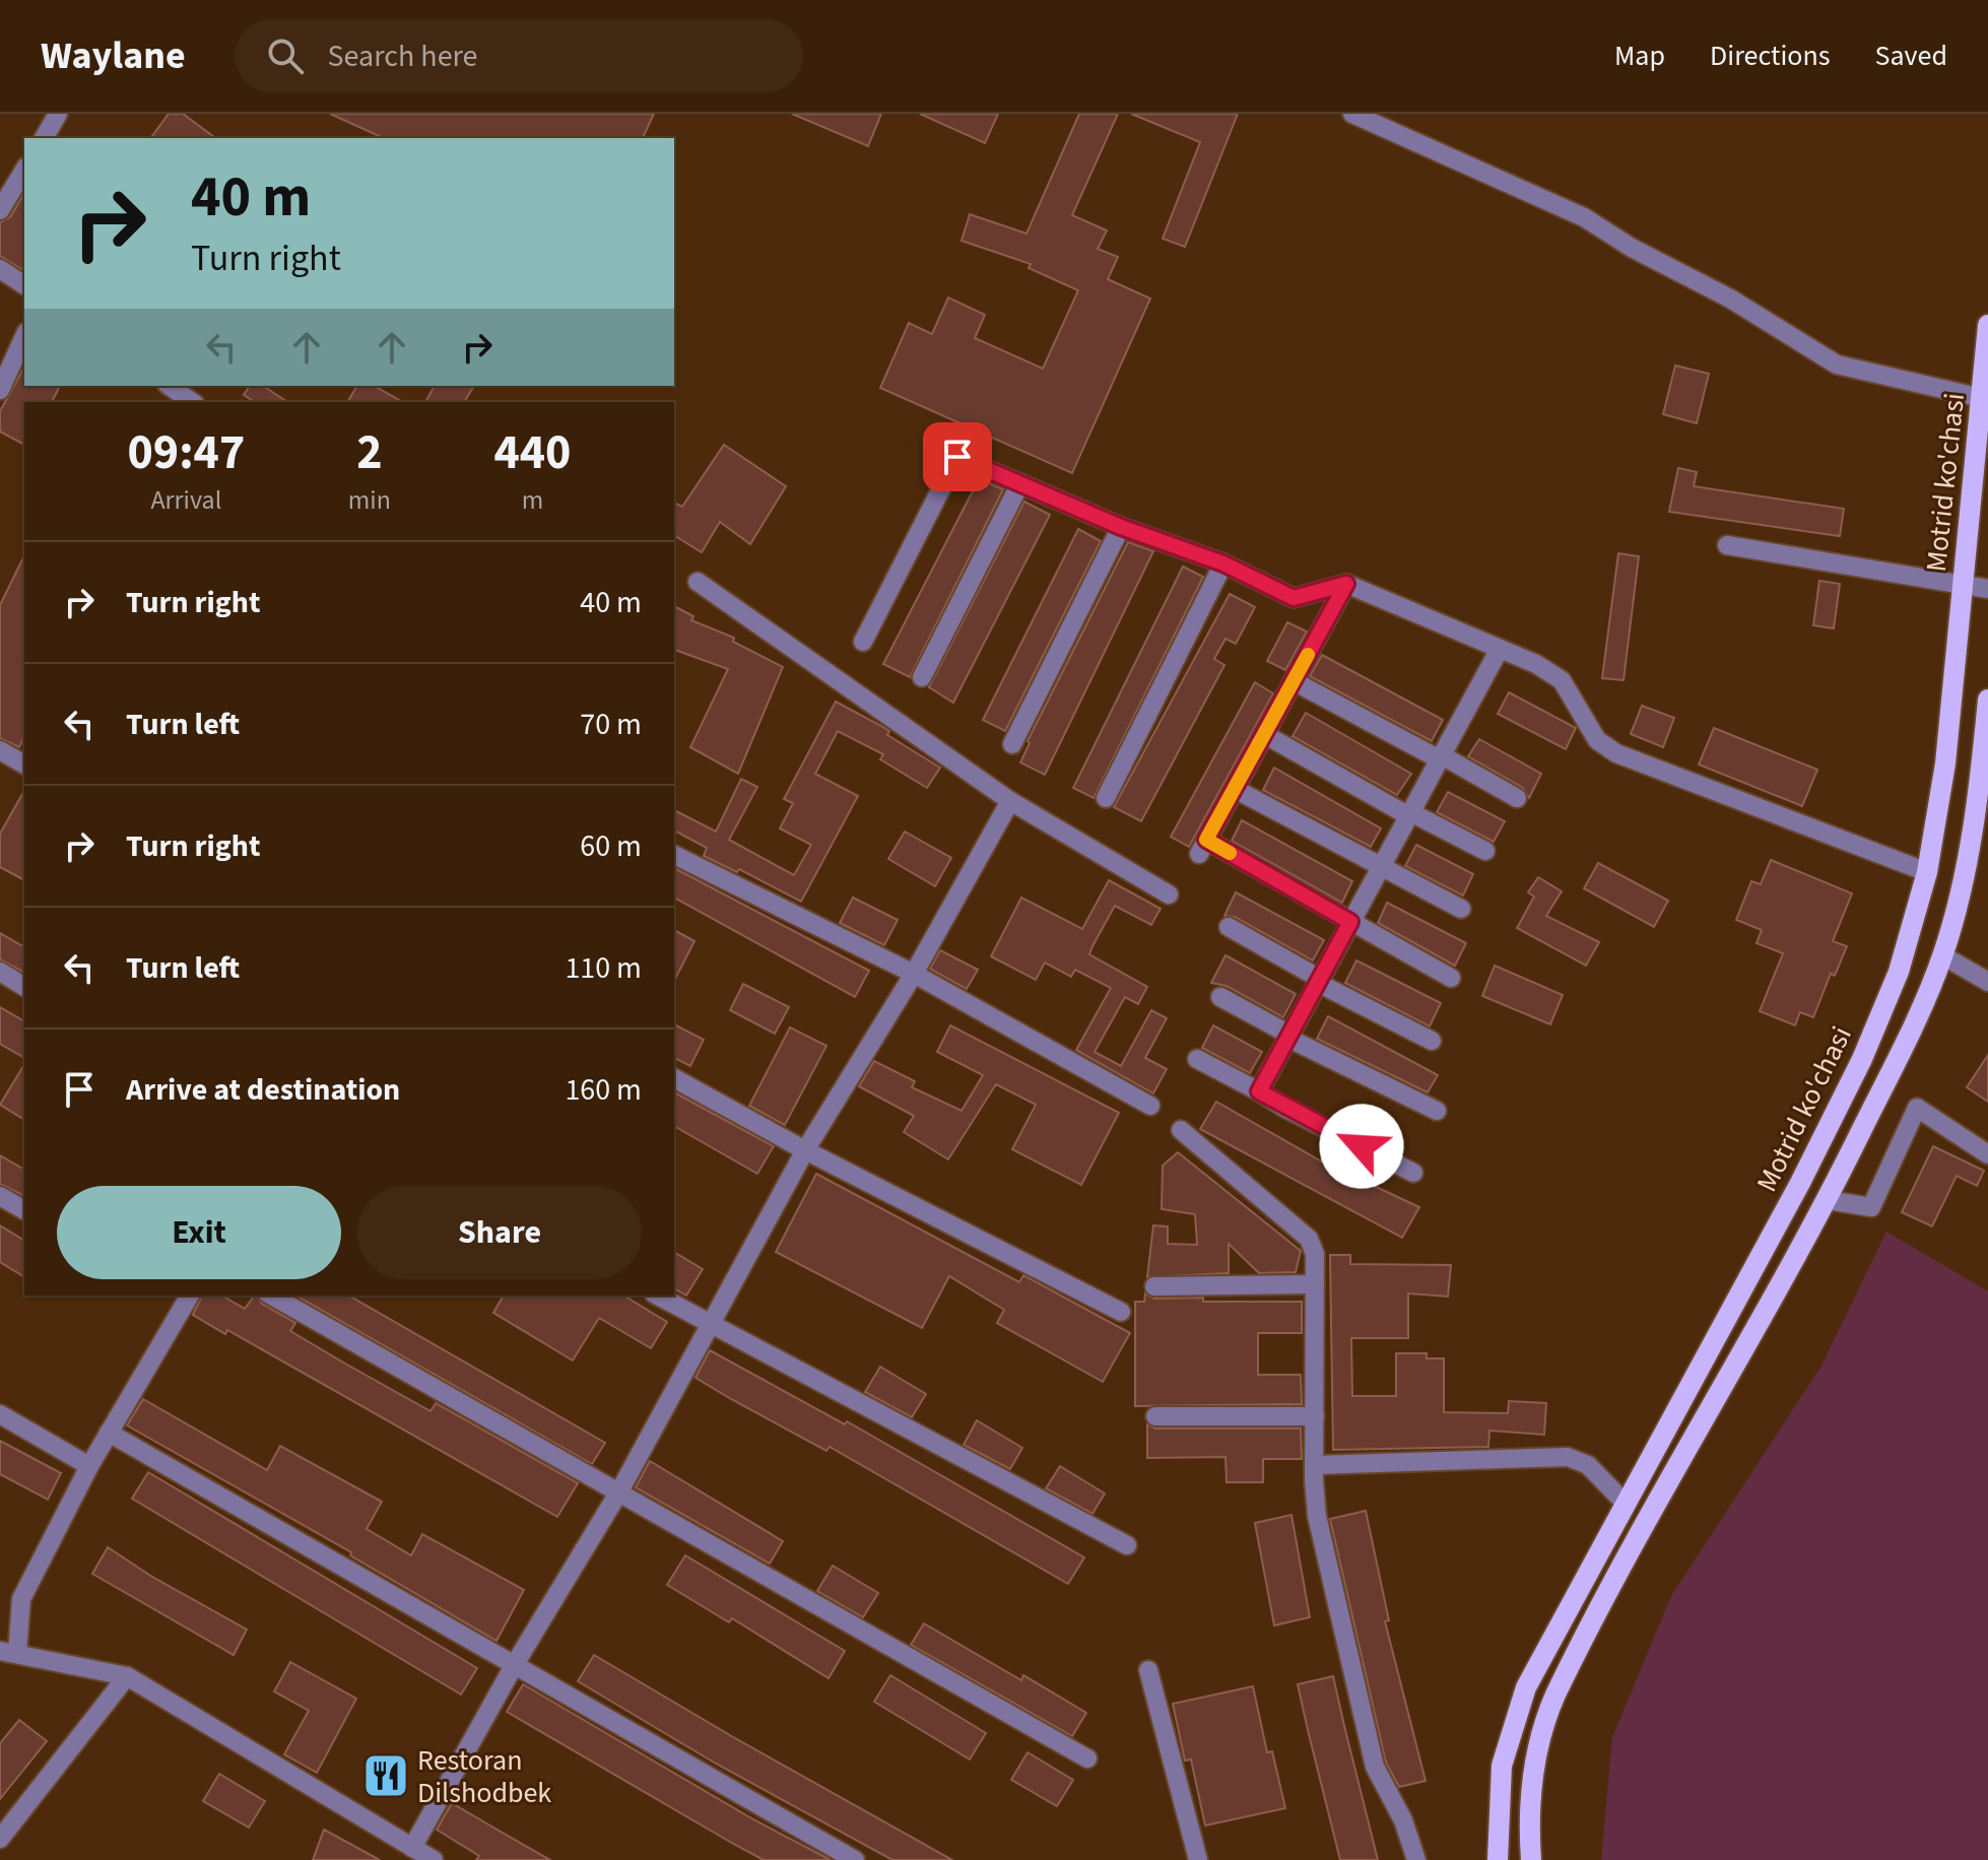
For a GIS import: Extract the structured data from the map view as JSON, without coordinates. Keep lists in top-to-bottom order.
{
  "streets": {
    "main road": ["Motrid ko'chasi"]
  },
  "places": {
    "restaurant": ["Restoran Dilshodbek"]
  },
  "page": {
    "header": "Waylane",
    "search": "Search here",
    "nav": ["Map", "Directions", "Saved"],
    "turn": ["40 m", "Turn right"],
    "eta": [
      "09:47",
      "Arrival",
      "2",
      "min",
      "440",
      "m"
    ],
    "list": [
      {
        "name": "Turn right",
        "value": "40 m"
      },
      {
        "name": "Turn left",
        "value": "70 m"
      },
      {
        "name": "Turn right",
        "value": "60 m"
      },
      {
        "name": "Turn left",
        "value": "110 m"
      },
      {
        "name": "Arrive at destination",
        "value": "160 m"
      }
    ],
    "buttons": ["Exit", "Share"]
  }
}
